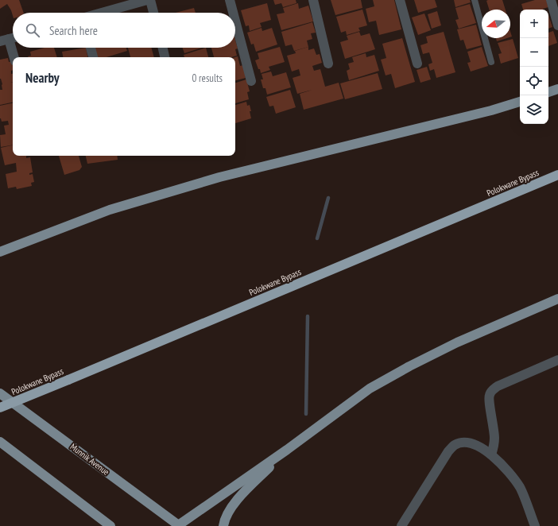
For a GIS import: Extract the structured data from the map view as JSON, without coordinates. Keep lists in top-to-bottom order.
{
  "streets": {
    "highway": ["Polokwane Bypass"],
    "main road": ["Munnik Avenue"]
  },
  "north": "left",
  "page": {
    "map_buttons": ["+", "−"],
    "search": "Search here",
    "heading": ["Nearby", "0 results"]
  }
}
